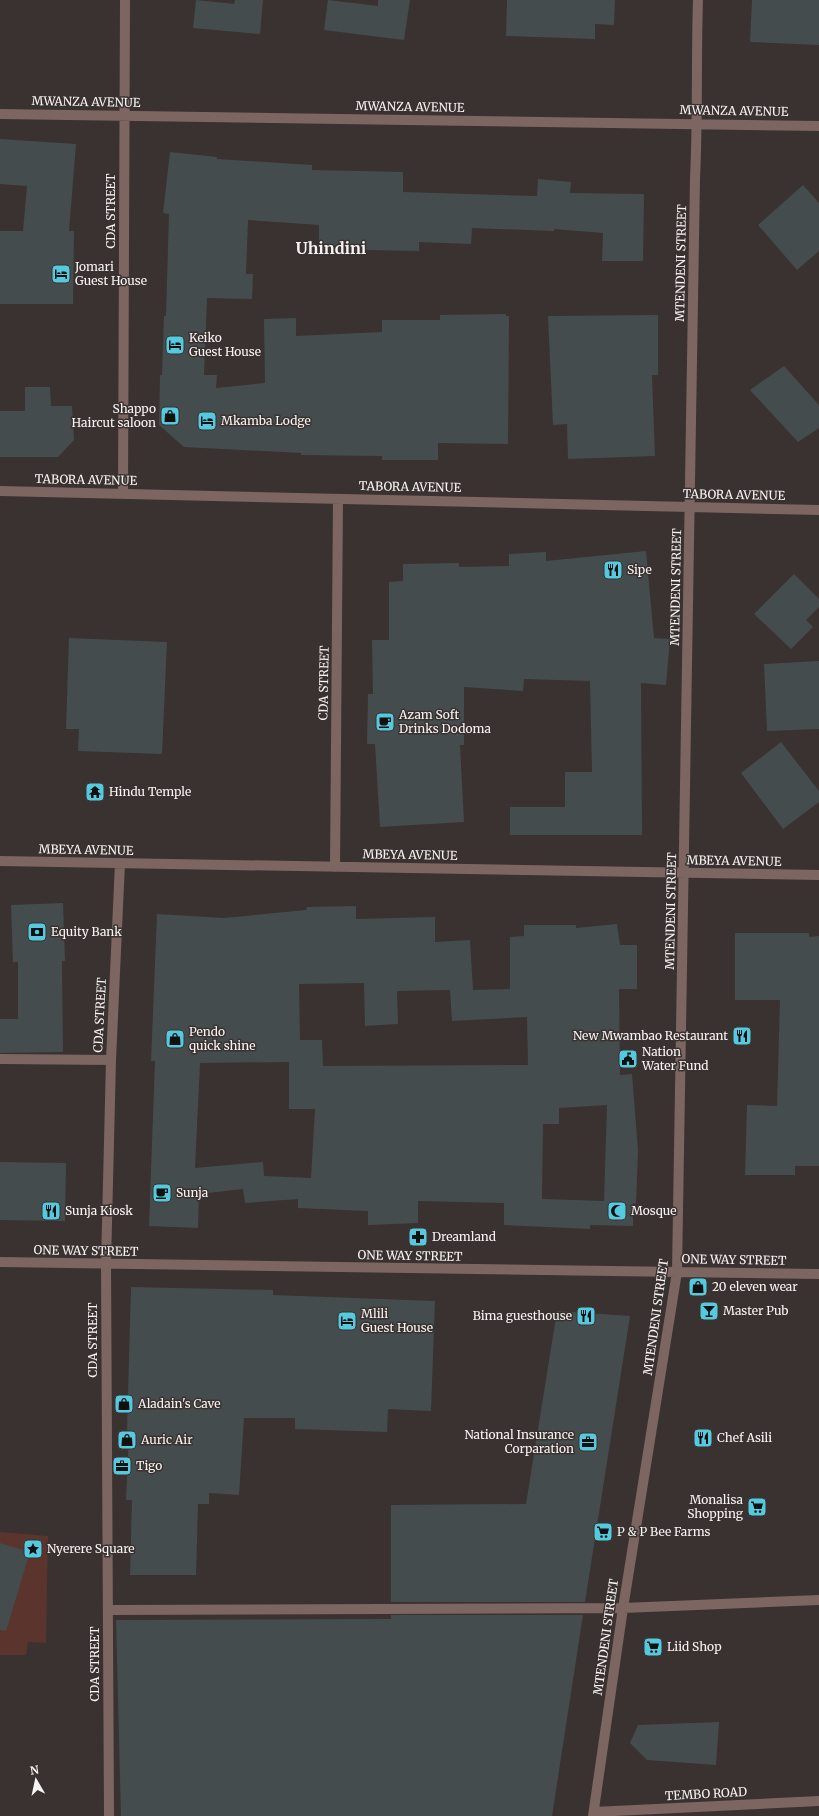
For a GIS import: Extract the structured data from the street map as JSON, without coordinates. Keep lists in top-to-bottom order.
{
  "streets": {
    "street": [
      "MWANZA AVENUE",
      "CDA STREET",
      "MTENDENI STREET",
      "TABORA AVENUE",
      "MBEYA AVENUE",
      "ONE WAY STREET",
      "TEMBO ROAD"
    ]
  },
  "crossings": [
    ["MWANZA AVENUE", "CDA STREET"],
    ["MWANZA AVENUE", "MTENDENI STREET"],
    ["CDA STREET", "TABORA AVENUE"],
    ["CDA STREET", "MBEYA AVENUE"],
    ["CDA STREET", "ONE WAY STREET"],
    ["MTENDENI STREET", "TABORA AVENUE"],
    ["MTENDENI STREET", "MBEYA AVENUE"],
    ["MTENDENI STREET", "ONE WAY STREET"],
    ["MTENDENI STREET", "TEMBO ROAD"]
  ],
  "districts": ["Uhindini"],
  "places": {
    "hotel": [
      "Jomari Guest House",
      "Keiko Guest House",
      "Mkamba Lodge",
      "Mlili Guest House"
    ],
    "shop": [
      "Shappo Haircut saloon",
      "Pendo quick shine",
      "20 eleven wear",
      "Aladain's Cave",
      "Auric Air"
    ],
    "restaurant": [
      "Sipe",
      "New Mwambao Restaurant",
      "Sunja Kiosk",
      "Bima guesthouse",
      "Chef Asili"
    ],
    "cafe": ["Azam Soft Drinks Dodoma", "Sunja"],
    "temple": ["Hindu Temple"],
    "bank": ["Equity Bank"],
    "public building": ["Nation Water Fund"],
    "mosque": ["Mosque"],
    "pharmacy": ["Dreamland"],
    "bar": ["Master Pub"],
    "office": ["National Insurance Corparation", "Tigo"],
    "supermarket": ["Monalisa Shopping", "P & P Bee Farms", "Liid Shop"],
    "place": ["Nyerere Square"]
  },
  "north": "top"
}
